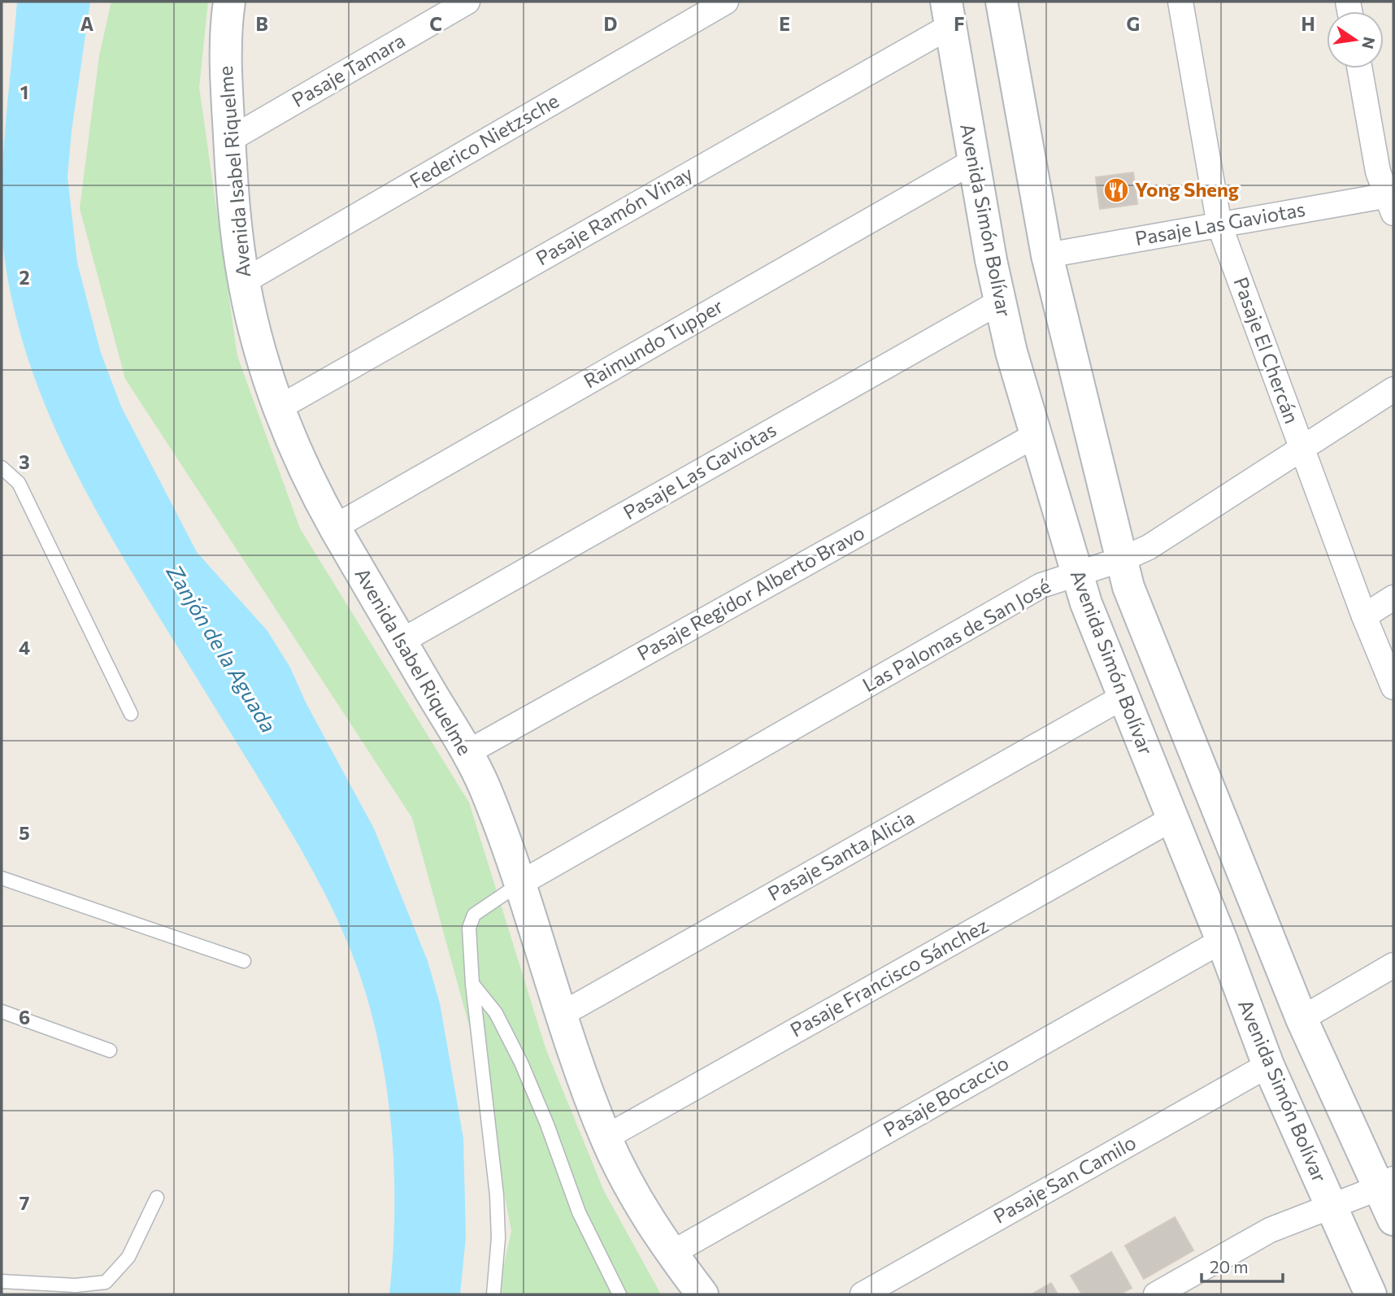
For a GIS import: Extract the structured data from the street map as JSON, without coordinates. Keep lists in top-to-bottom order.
{
  "streets": {
    "main road": ["Avenida Isabel Riquelme", "Avenida Simón Bolívar"],
    "street": [
      "Pasaje Tamara",
      "Federico Nietzsche",
      "Pasaje Ramón Vinay",
      "Pasaje Las Gaviotas",
      "Raimundo Tupper",
      "Pasaje El Chercán",
      "Pasaje Regidor Alberto Bravo",
      "Las Palomas de San José",
      "Pasaje Santa Alicia",
      "Pasaje Francisco Sánchez",
      "Pasaje Bocaccio",
      "Pasaje San Camilo"
    ]
  },
  "crossings": [
    ["Pasaje Tamara", "Avenida Isabel Riquelme"],
    ["Federico Nietzsche", "Avenida Isabel Riquelme"],
    ["Avenida Isabel Riquelme", "Pasaje Ramón Vinay"],
    ["Avenida Isabel Riquelme", "Pasaje Las Gaviotas"],
    ["Avenida Isabel Riquelme", "Raimundo Tupper"],
    ["Avenida Isabel Riquelme", "Pasaje Regidor Alberto Bravo"],
    ["Avenida Isabel Riquelme", "Las Palomas de San José"],
    ["Avenida Isabel Riquelme", "Pasaje Santa Alicia"],
    ["Avenida Isabel Riquelme", "Pasaje Francisco Sánchez"],
    ["Avenida Isabel Riquelme", "Pasaje Bocaccio"],
    ["Pasaje Ramón Vinay", "Avenida Simón Bolívar"],
    ["Avenida Simón Bolívar", "Pasaje Las Gaviotas"],
    ["Avenida Simón Bolívar", "Raimundo Tupper"],
    ["Avenida Simón Bolívar", "Pasaje Regidor Alberto Bravo"],
    ["Avenida Simón Bolívar", "Las Palomas de San José"],
    ["Avenida Simón Bolívar", "Pasaje Santa Alicia"],
    ["Avenida Simón Bolívar", "Pasaje Francisco Sánchez"],
    ["Avenida Simón Bolívar", "Pasaje Bocaccio"],
    ["Avenida Simón Bolívar", "Pasaje San Camilo"],
    ["Pasaje Las Gaviotas", "Pasaje El Chercán"],
    ["Pasaje El Chercán", "Las Palomas de San José"]
  ],
  "water": ["Zanjón de la Aguada"],
  "places": {
    "restaurant": ["Yong Sheng"]
  },
  "scale_bar": "20 m",
  "north": "right",
  "grid": {
    "columns": [
      "A",
      "B",
      "C",
      "D",
      "E",
      "F",
      "G",
      "H"
    ],
    "rows": [
      "1",
      "2",
      "3",
      "4",
      "5",
      "6",
      "7"
    ]
  }
}
